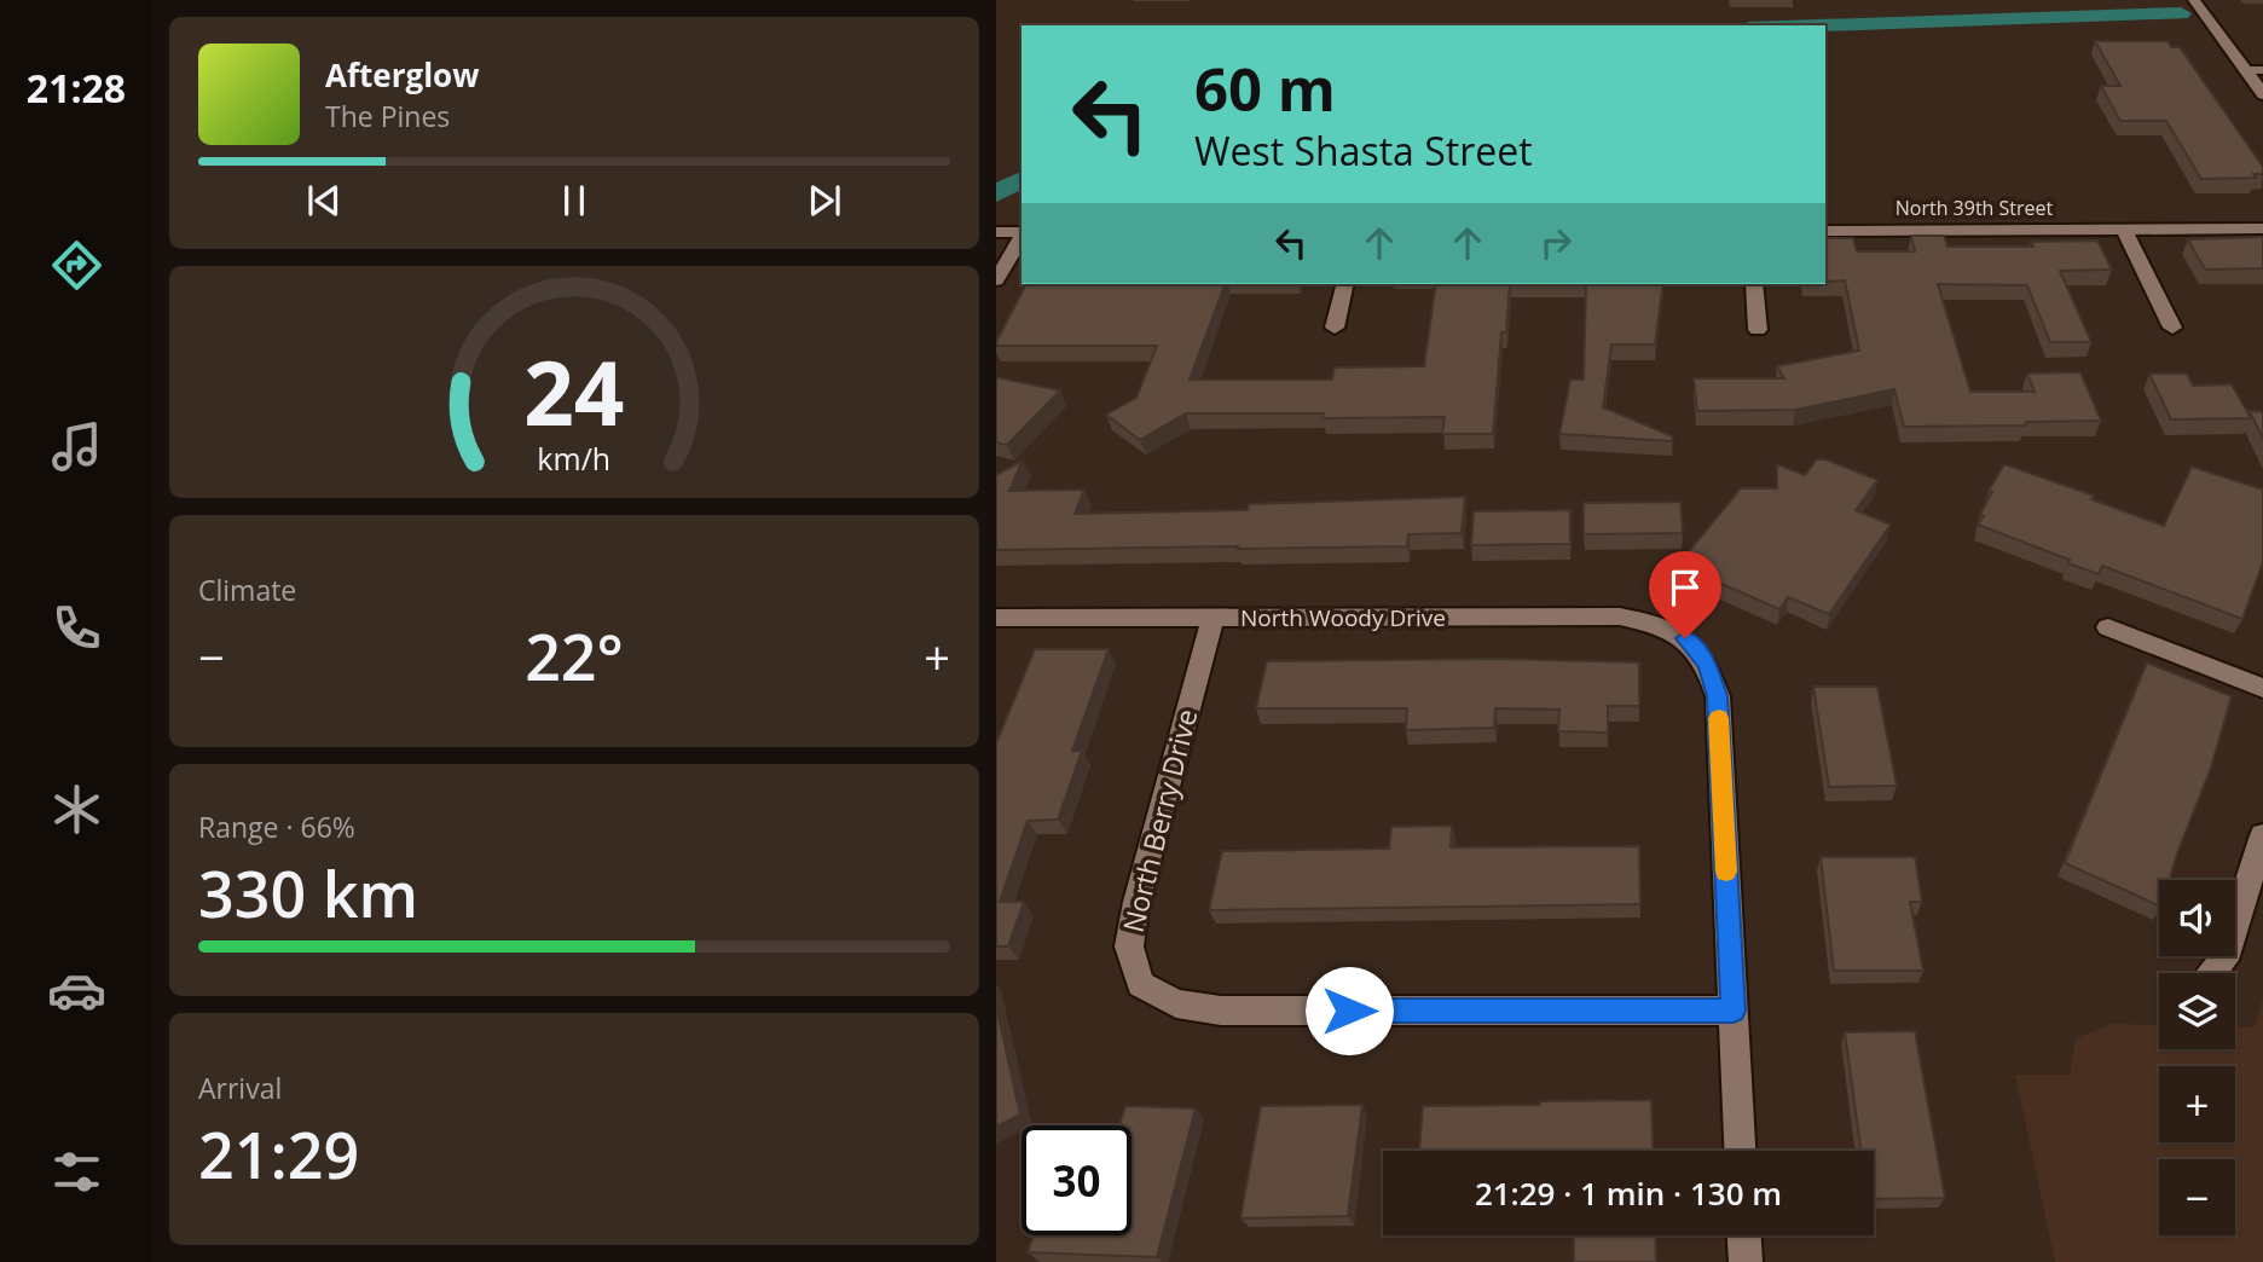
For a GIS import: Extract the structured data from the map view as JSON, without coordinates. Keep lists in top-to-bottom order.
{
  "streets": {
    "street": ["North 39th Street", "North Woody Drive", "North Berry Drive"]
  },
  "crossings": [
    ["North Woody Drive", "North Berry Drive"]
  ],
  "page": {
    "tabs": "21:28",
    "turn": ["60 m", "West Shasta Street"],
    "song": ["Afterglow", "The Pines"],
    "tile": [
      "Climate",
      ["Range · 66%", "330 km"],
      ["Arrival", "21:29"]
    ],
    "heat": ["−", "22°", "+"],
    "map_buttons": ["+", "−"],
    "limit": "30",
    "trip": "21:29 · 1 min · 130 m",
    "gauge": ["24", "km/h"]
  }
}
